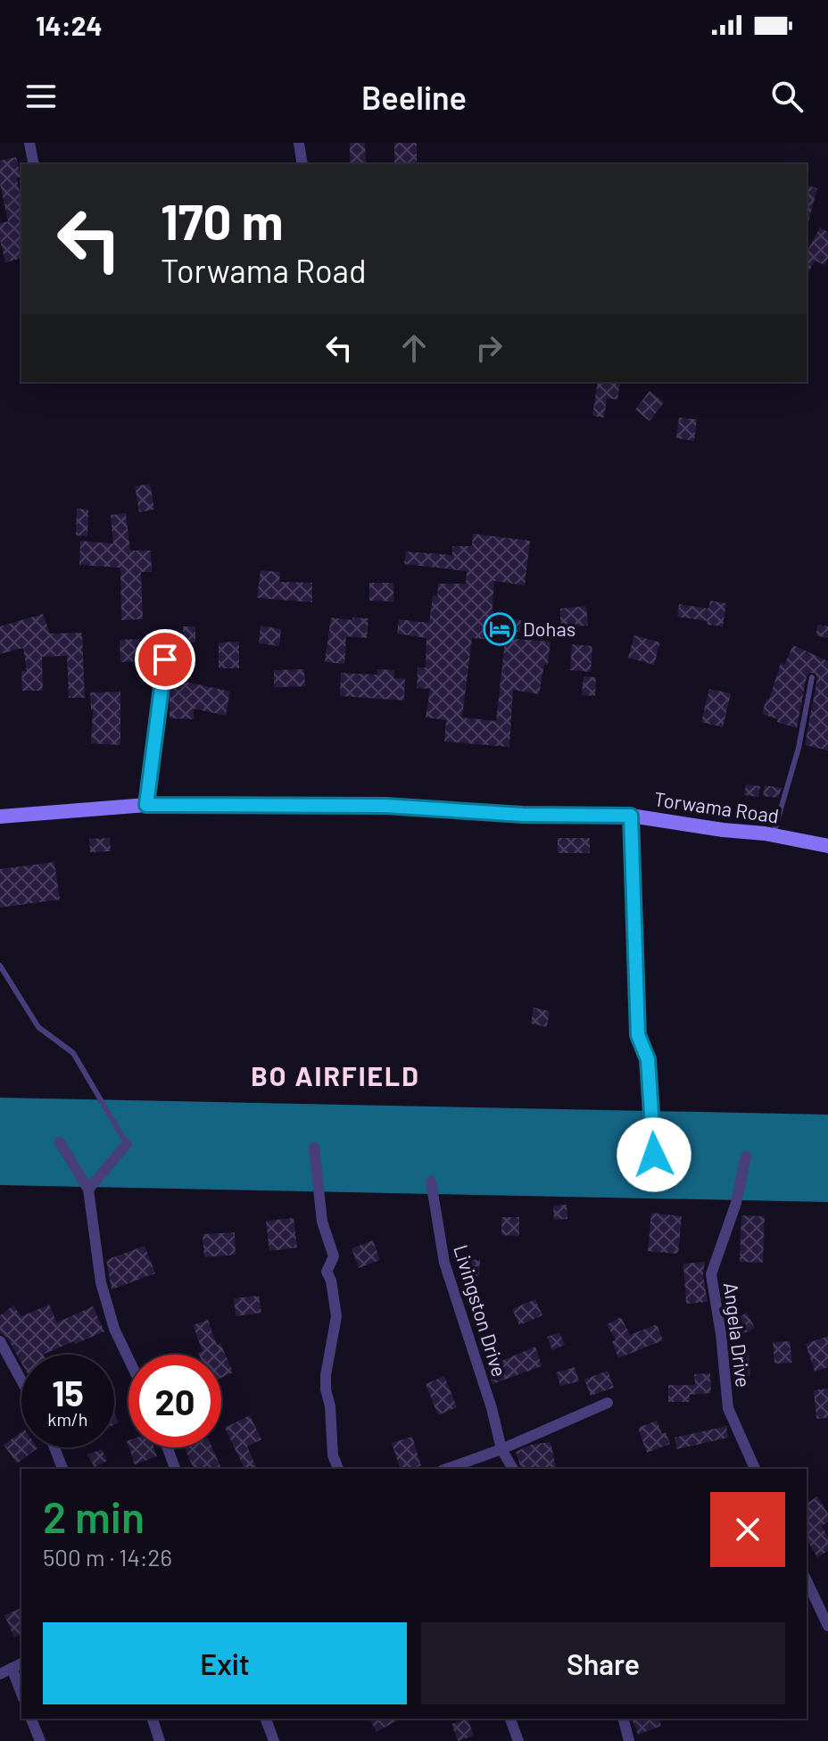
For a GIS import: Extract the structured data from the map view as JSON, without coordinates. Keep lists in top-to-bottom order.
{
  "streets": {
    "main road": ["Torwama Road"],
    "street": ["Livingston Drive", "Angela Drive"]
  },
  "districts": ["BO AIRFIELD"],
  "places": {
    "hotel": ["Dohas"]
  },
  "page": {
    "status": "14:24",
    "header": "Beeline",
    "turn": ["170 m", "Torwama Road"],
    "speed": "15 km/h",
    "limit": "20",
    "heading": ["2 min", "500 m · 14:26"],
    "buttons": ["Exit", "Share"]
  }
}
